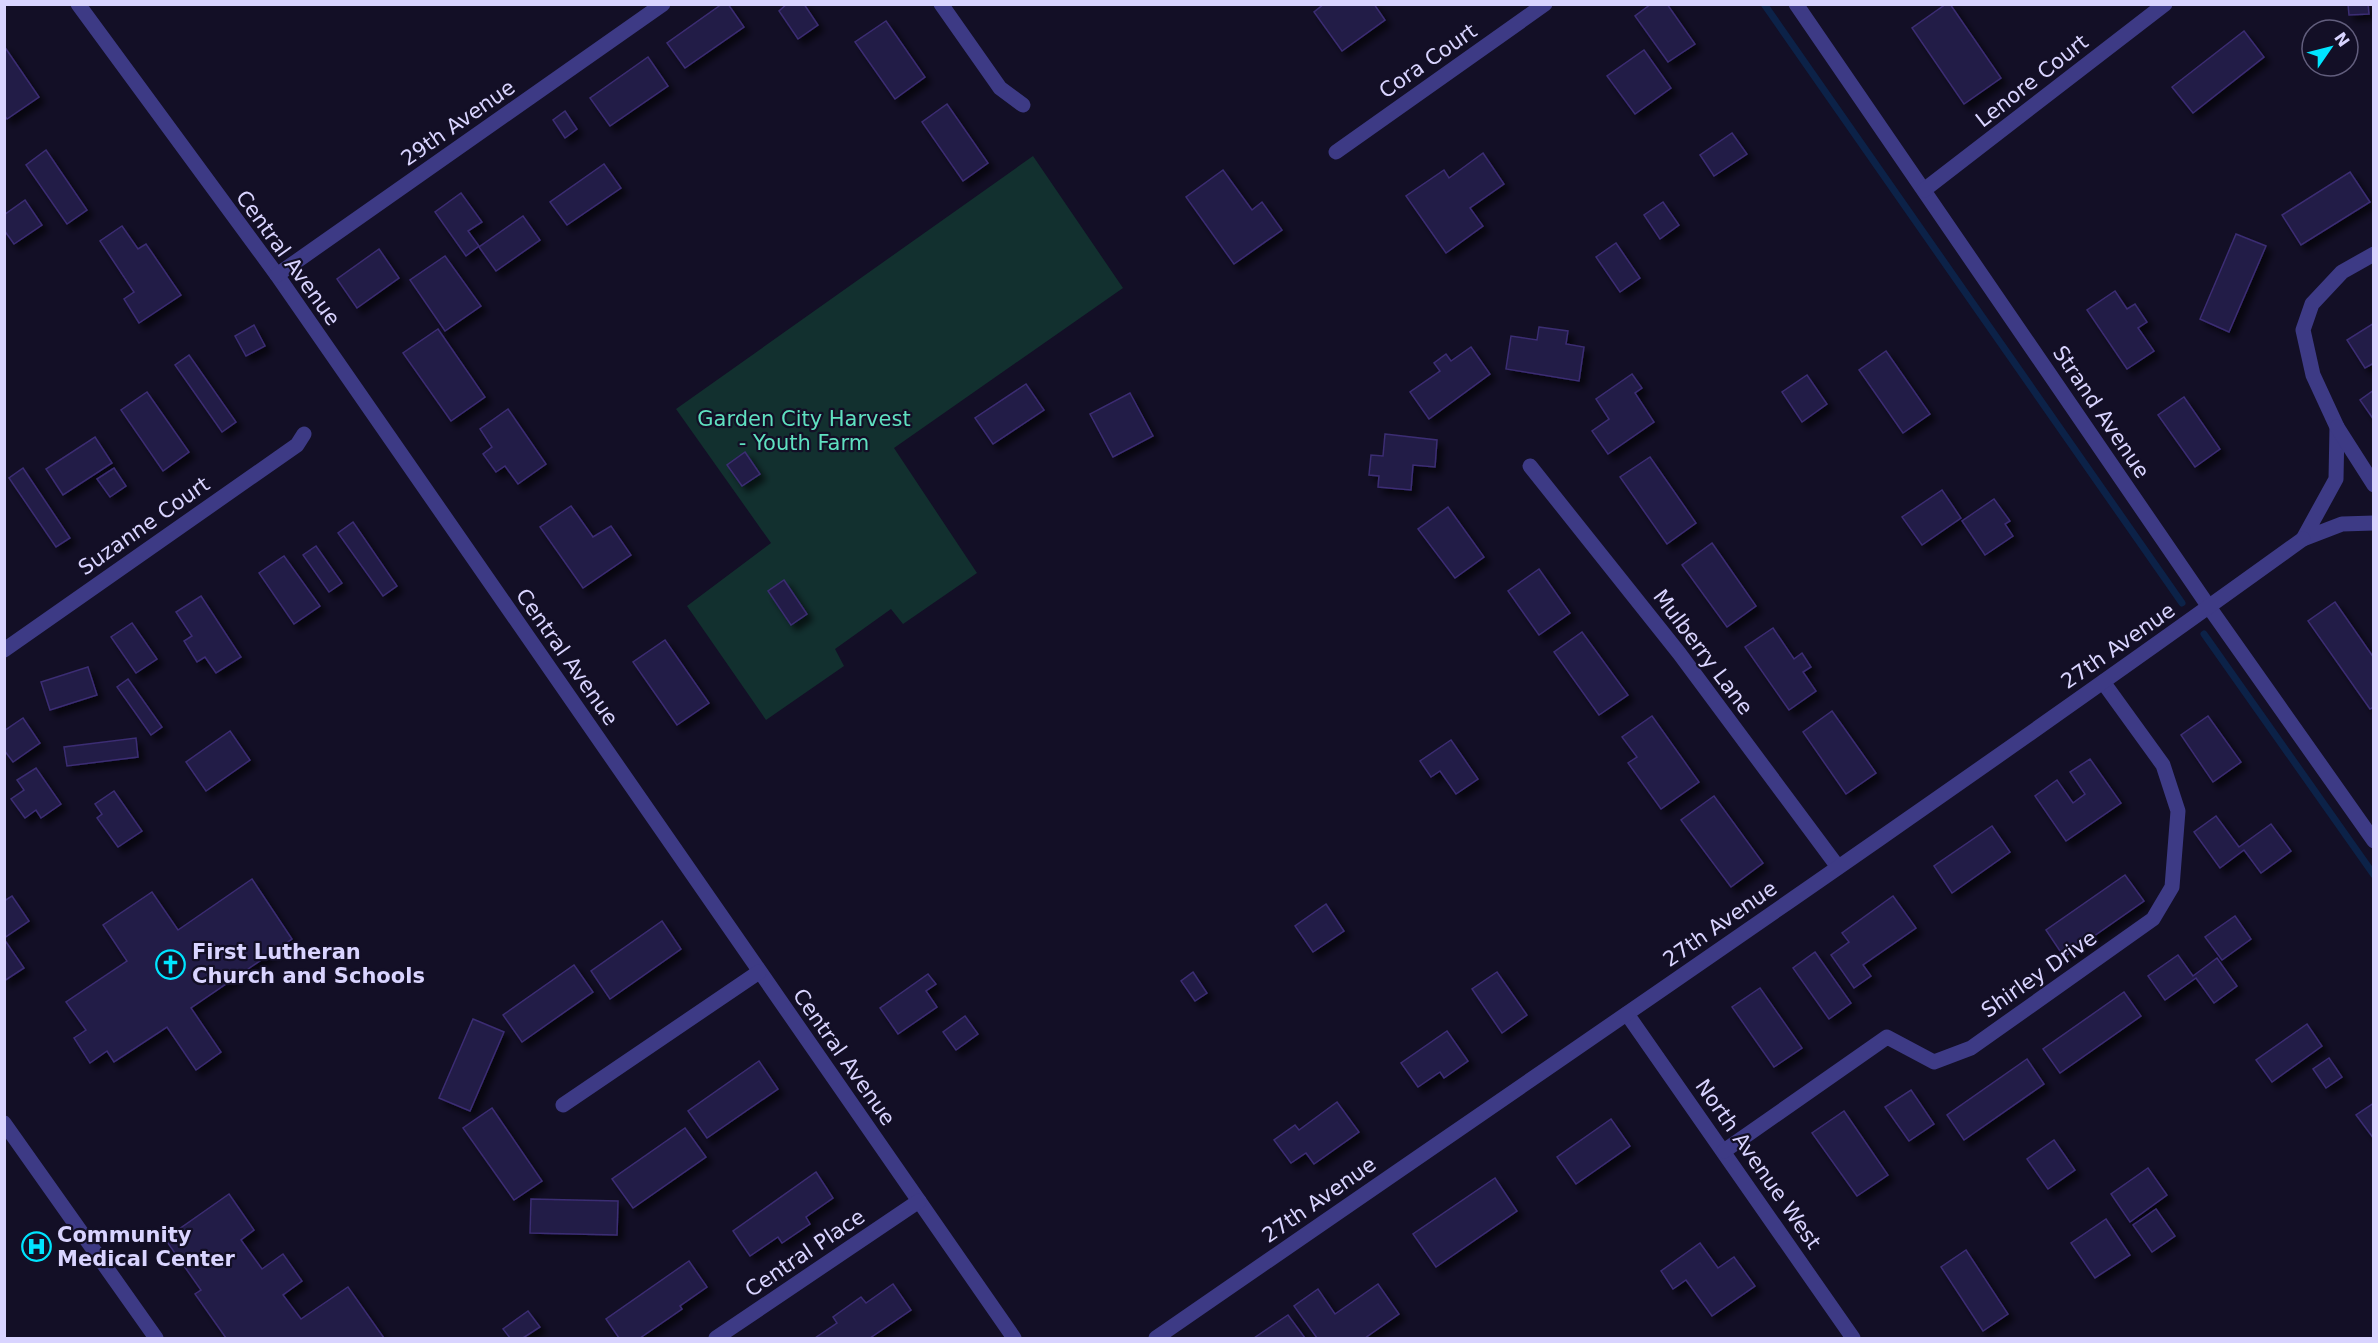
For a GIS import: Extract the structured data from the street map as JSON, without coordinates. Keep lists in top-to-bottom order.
{
  "streets": {
    "street": [
      "Cora Court",
      "Lenore Court",
      "29th Avenue",
      "Central Avenue",
      "Strand Avenue",
      "Suzanne Court",
      "27th Avenue",
      "Mulberry Lane",
      "Shirley Drive",
      "North Avenue West",
      "Central Place"
    ]
  },
  "crossings": [
    ["Lenore Court", "Strand Avenue"],
    ["29th Avenue", "Central Avenue"],
    ["Central Avenue", "Central Place"],
    ["Strand Avenue", "27th Avenue"],
    ["27th Avenue", "Mulberry Lane"],
    ["27th Avenue", "Shirley Drive"],
    ["27th Avenue", "North Avenue West"],
    ["Shirley Drive", "North Avenue West"]
  ],
  "parks": ["Garden City Harvest - Youth Farm"],
  "places": {
    "church": ["First Lutheran Church and Schools"],
    "hospital": ["Community Medical Center"]
  },
  "north": "top right"
}
